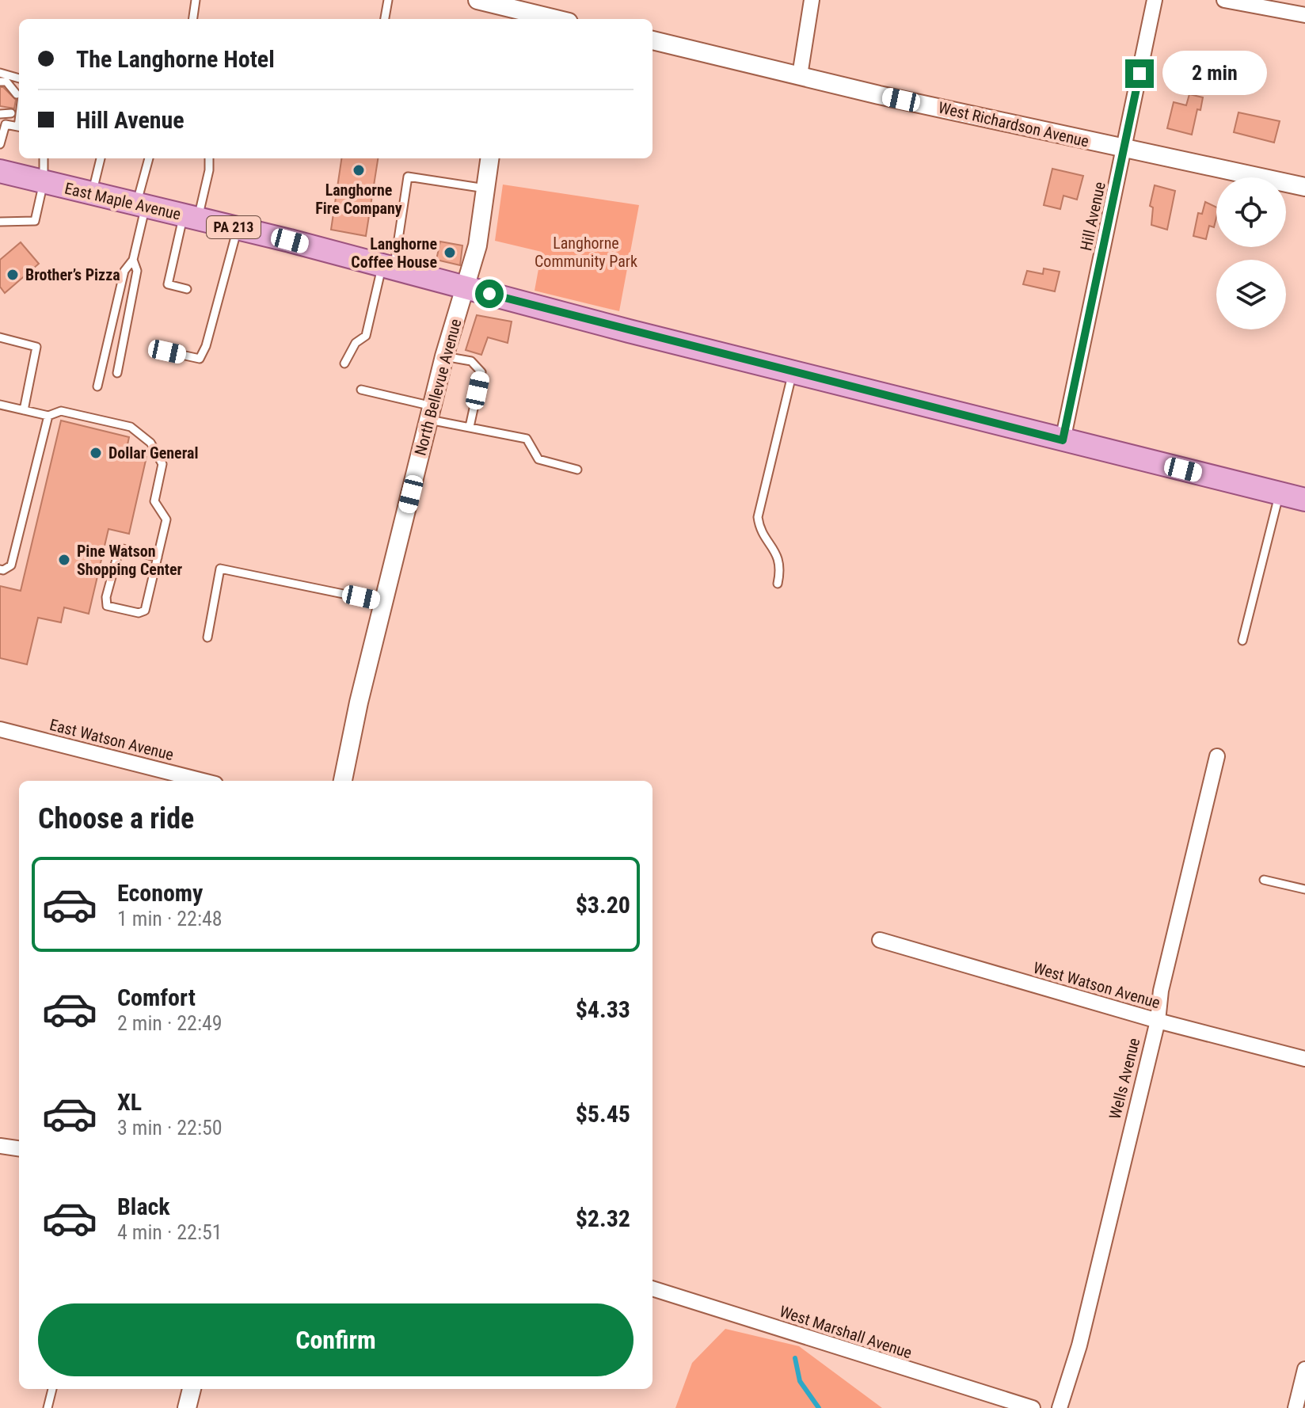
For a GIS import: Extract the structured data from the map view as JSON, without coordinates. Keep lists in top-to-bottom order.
{
  "streets": {
    "main road": ["East Maple Avenue", "PA 213"],
    "street": [
      "West Richardson Avenue",
      "Hill Avenue",
      "North Bellevue Avenue",
      "East Watson Avenue",
      "West Watson Avenue",
      "Wells Avenue",
      "West Marshall Avenue"
    ]
  },
  "crossings": [
    ["West Richardson Avenue", "Hill Avenue"],
    ["East Maple Avenue", "PA 213"],
    ["East Maple Avenue", "North Bellevue Avenue"],
    ["Hill Avenue", "PA 213"],
    ["PA 213", "North Bellevue Avenue"],
    ["West Watson Avenue", "Wells Avenue"]
  ],
  "parks": ["Langhorne Community Park"],
  "places": [
    "Langhorne Fire Company",
    "Langhorne Coffee House",
    "Brother’s Pizza",
    "Dollar General",
    "Pine Watson Shopping Center"
  ],
  "page": {
    "banner": ["The Langhorne Hotel", "Hill Avenue"],
    "bubble": "2 min",
    "heading": "Choose a ride",
    "list": [
      {
        "name": "Economy",
        "note": "1 min · 22:48",
        "value": "$3.20"
      },
      {
        "name": "Comfort",
        "note": "2 min · 22:49",
        "value": "$4.33"
      },
      {
        "name": "XL",
        "note": "3 min · 22:50",
        "value": "$5.45"
      },
      {
        "name": "Black",
        "note": "4 min · 22:51",
        "value": "$2.32"
      }
    ],
    "buttons": "Confirm"
  }
}
